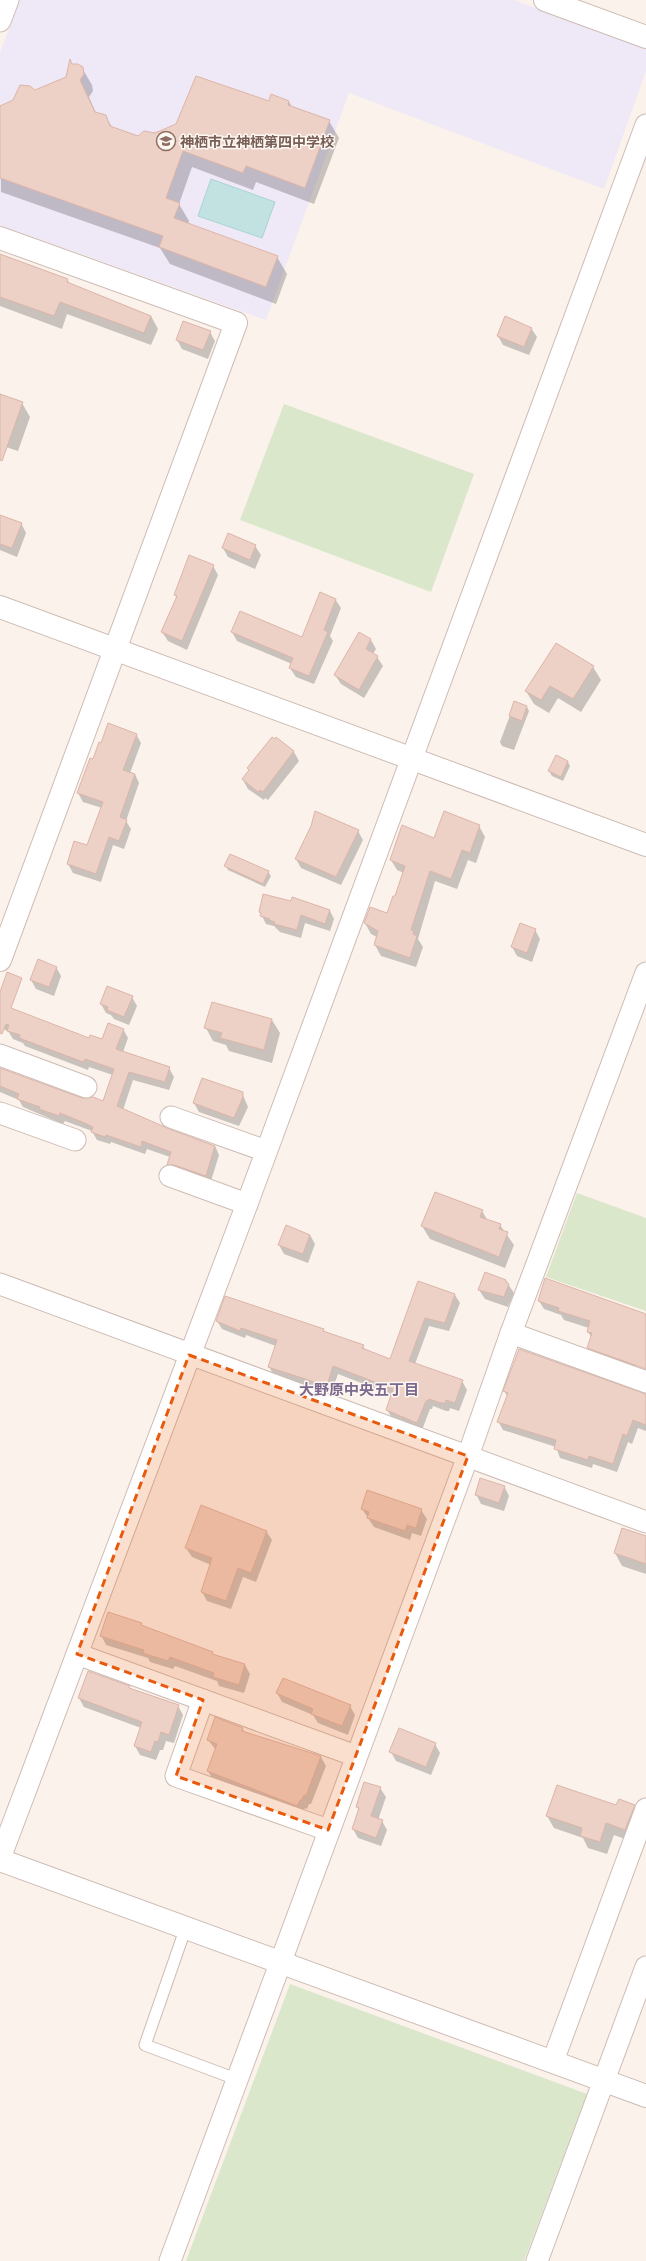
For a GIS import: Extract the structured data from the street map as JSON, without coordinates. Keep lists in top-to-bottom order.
{
  "districts": ["大野原中央五丁目"],
  "places": {
    "school or university": ["神栖市立神栖第四中学校"]
  }
}
